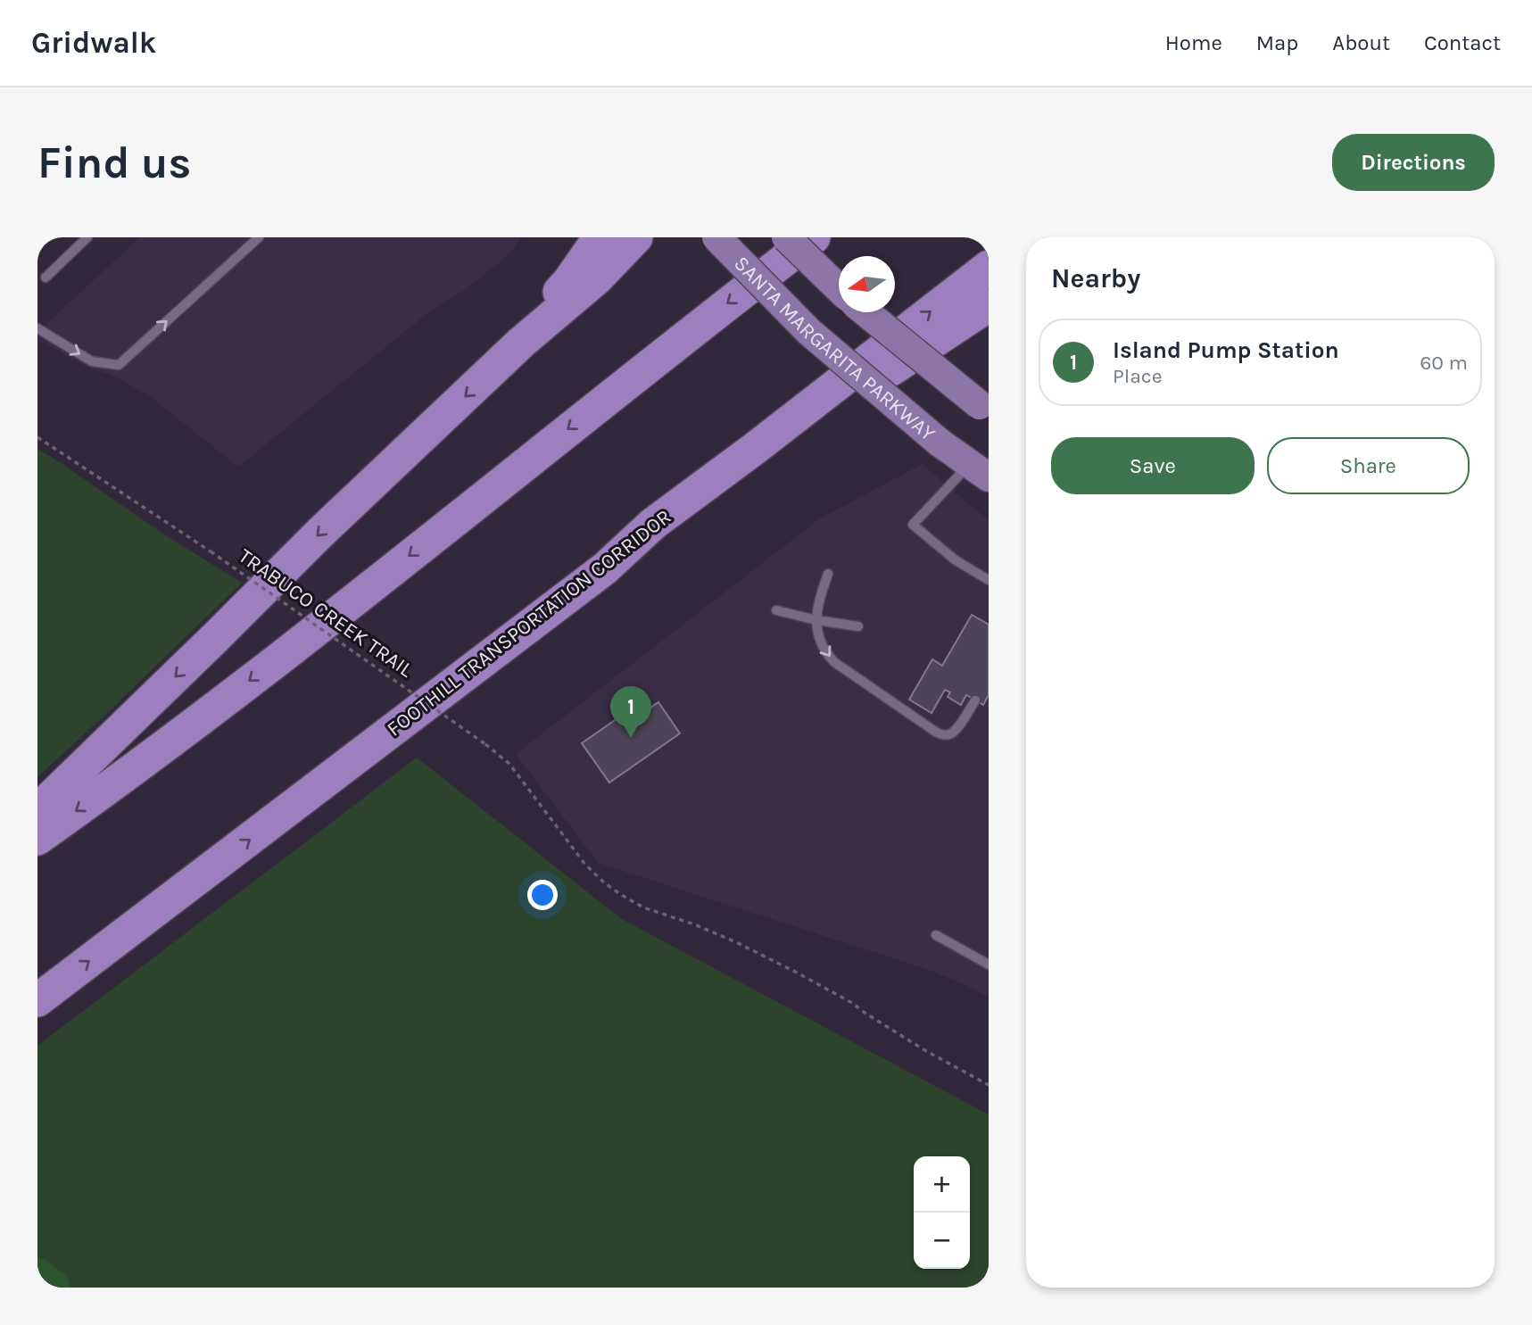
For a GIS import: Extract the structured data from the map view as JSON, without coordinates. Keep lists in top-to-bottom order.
{
  "streets": {
    "highway": ["FOOTHILL TRANSPORTATION CORRIDOR"],
    "main road": ["SANTA MARGARITA PARKWAY"],
    "path": ["TRABUCO CREEK TRAIL"]
  },
  "north": "left",
  "page": {
    "header": "Gridwalk",
    "nav": [
      "Home",
      "Map",
      "About",
      "Contact"
    ],
    "buttons": [
      "Directions",
      ["Save", "Share"]
    ],
    "title": "Find us",
    "heading": "Nearby",
    "list": [
      {
        "mark": "1",
        "name": "Island Pump Station",
        "note": "Place",
        "value": "60 m"
      }
    ],
    "pins": "1",
    "map_buttons": ["+", "−"]
  }
}
